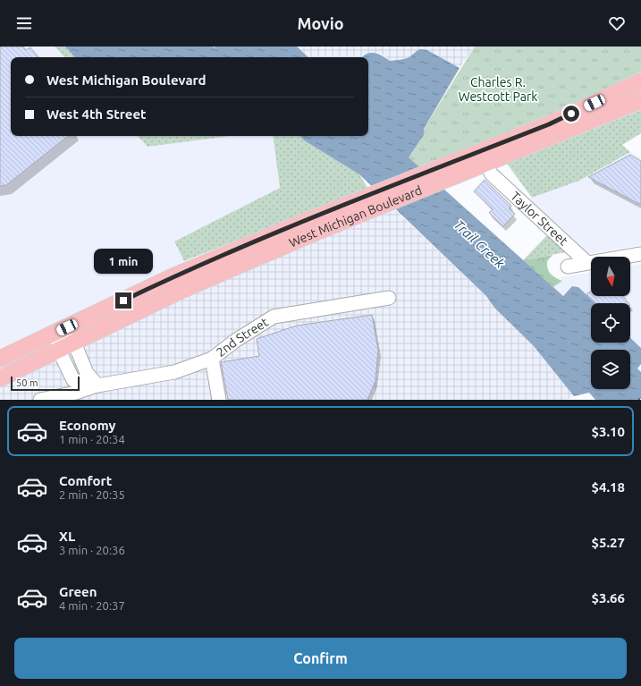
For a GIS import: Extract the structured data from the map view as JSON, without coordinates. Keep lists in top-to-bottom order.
{
  "streets": {
    "main road": ["West Michigan Boulevard"],
    "street": ["Taylor Street", "2nd Street"]
  },
  "crossings": [
    ["West Michigan Boulevard", "2nd Street"]
  ],
  "water": ["Trail Creek"],
  "parks": ["Charles R. Westcott Park"],
  "scale_bar": "50 m",
  "north": "bottom",
  "page": {
    "header": "Movio",
    "banner": ["West Michigan Boulevard", "West 4th Street"],
    "bubble": "1 min",
    "scale": "50 m",
    "list": [
      {
        "name": "Economy",
        "note": "1 min · 20:34",
        "value": "$3.10"
      },
      {
        "name": "Comfort",
        "note": "2 min · 20:35",
        "value": "$4.18"
      },
      {
        "name": "XL",
        "note": "3 min · 20:36",
        "value": "$5.27"
      },
      {
        "name": "Green",
        "note": "4 min · 20:37",
        "value": "$3.66"
      }
    ],
    "buttons": "Confirm"
  }
}
